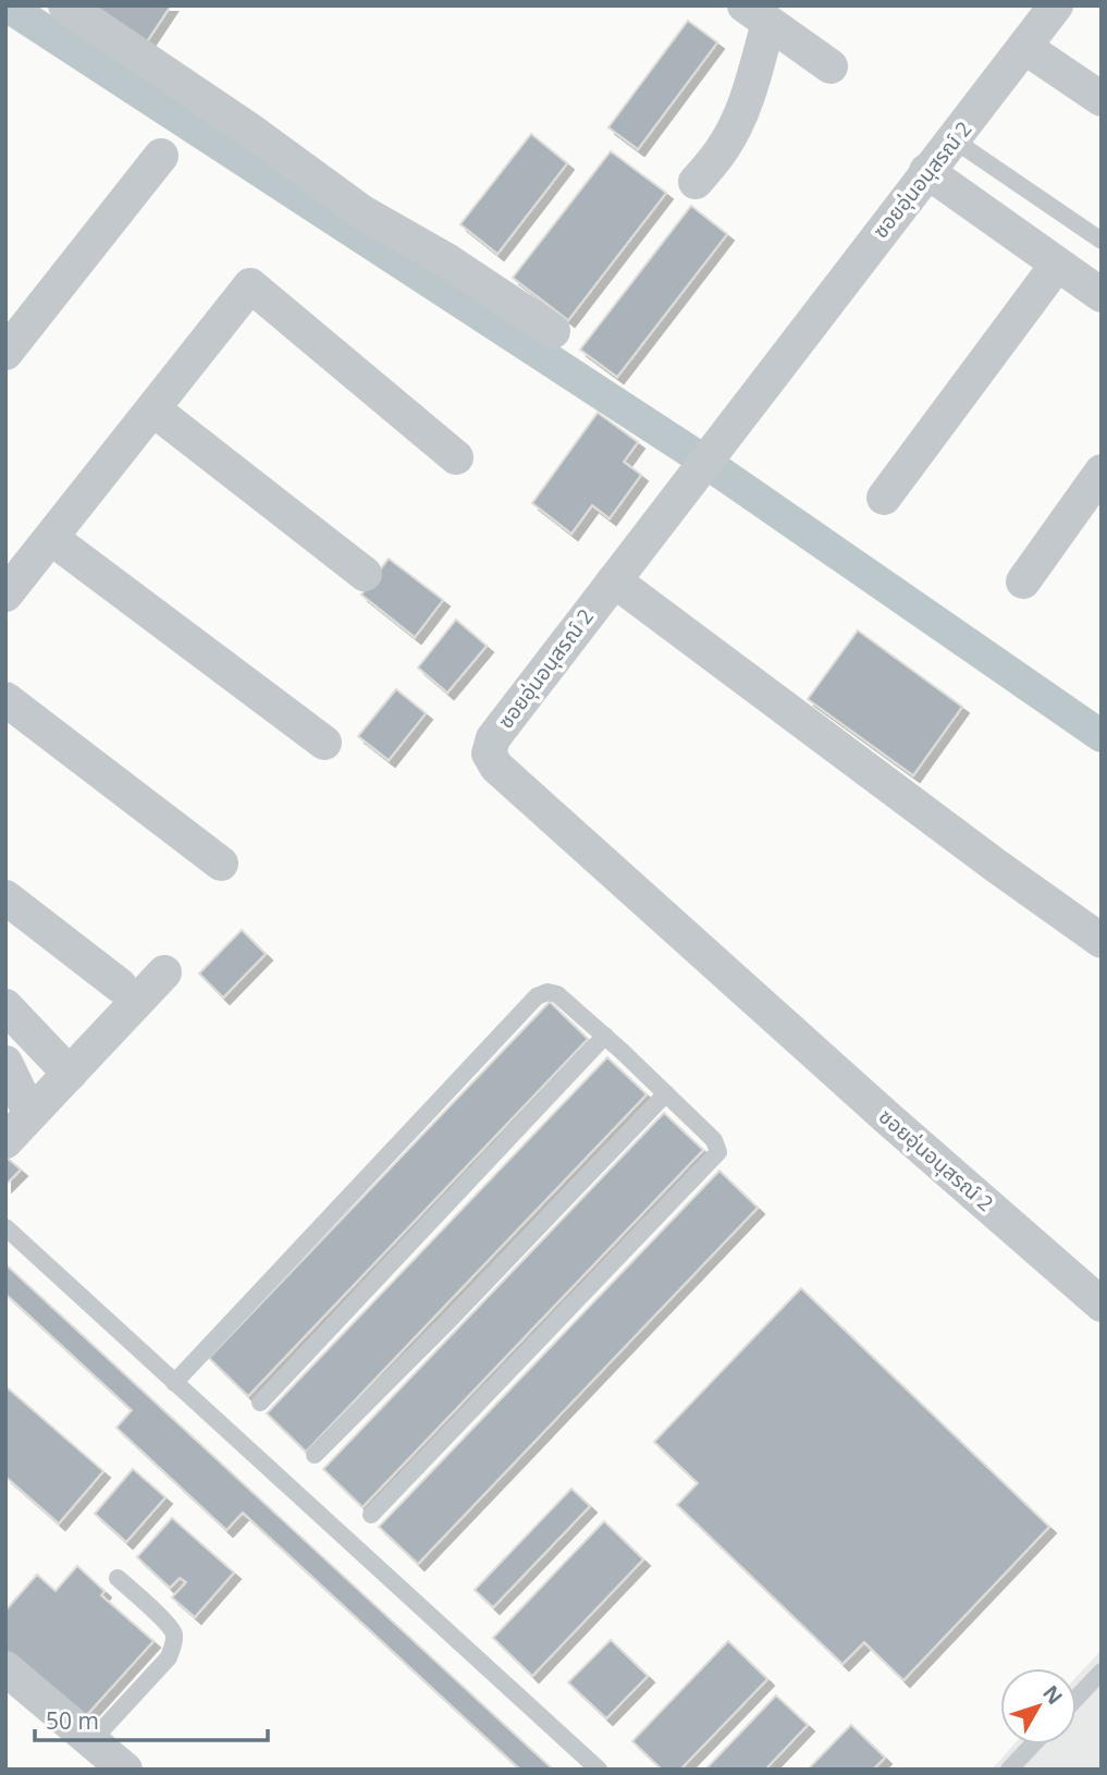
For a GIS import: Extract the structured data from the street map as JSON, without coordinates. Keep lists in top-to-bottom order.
{
  "streets": {
    "street": ["ซอยอุ่นอนุสรณ์ 2"]
  },
  "scale_bar": "50 m",
  "north": "top right"
}
